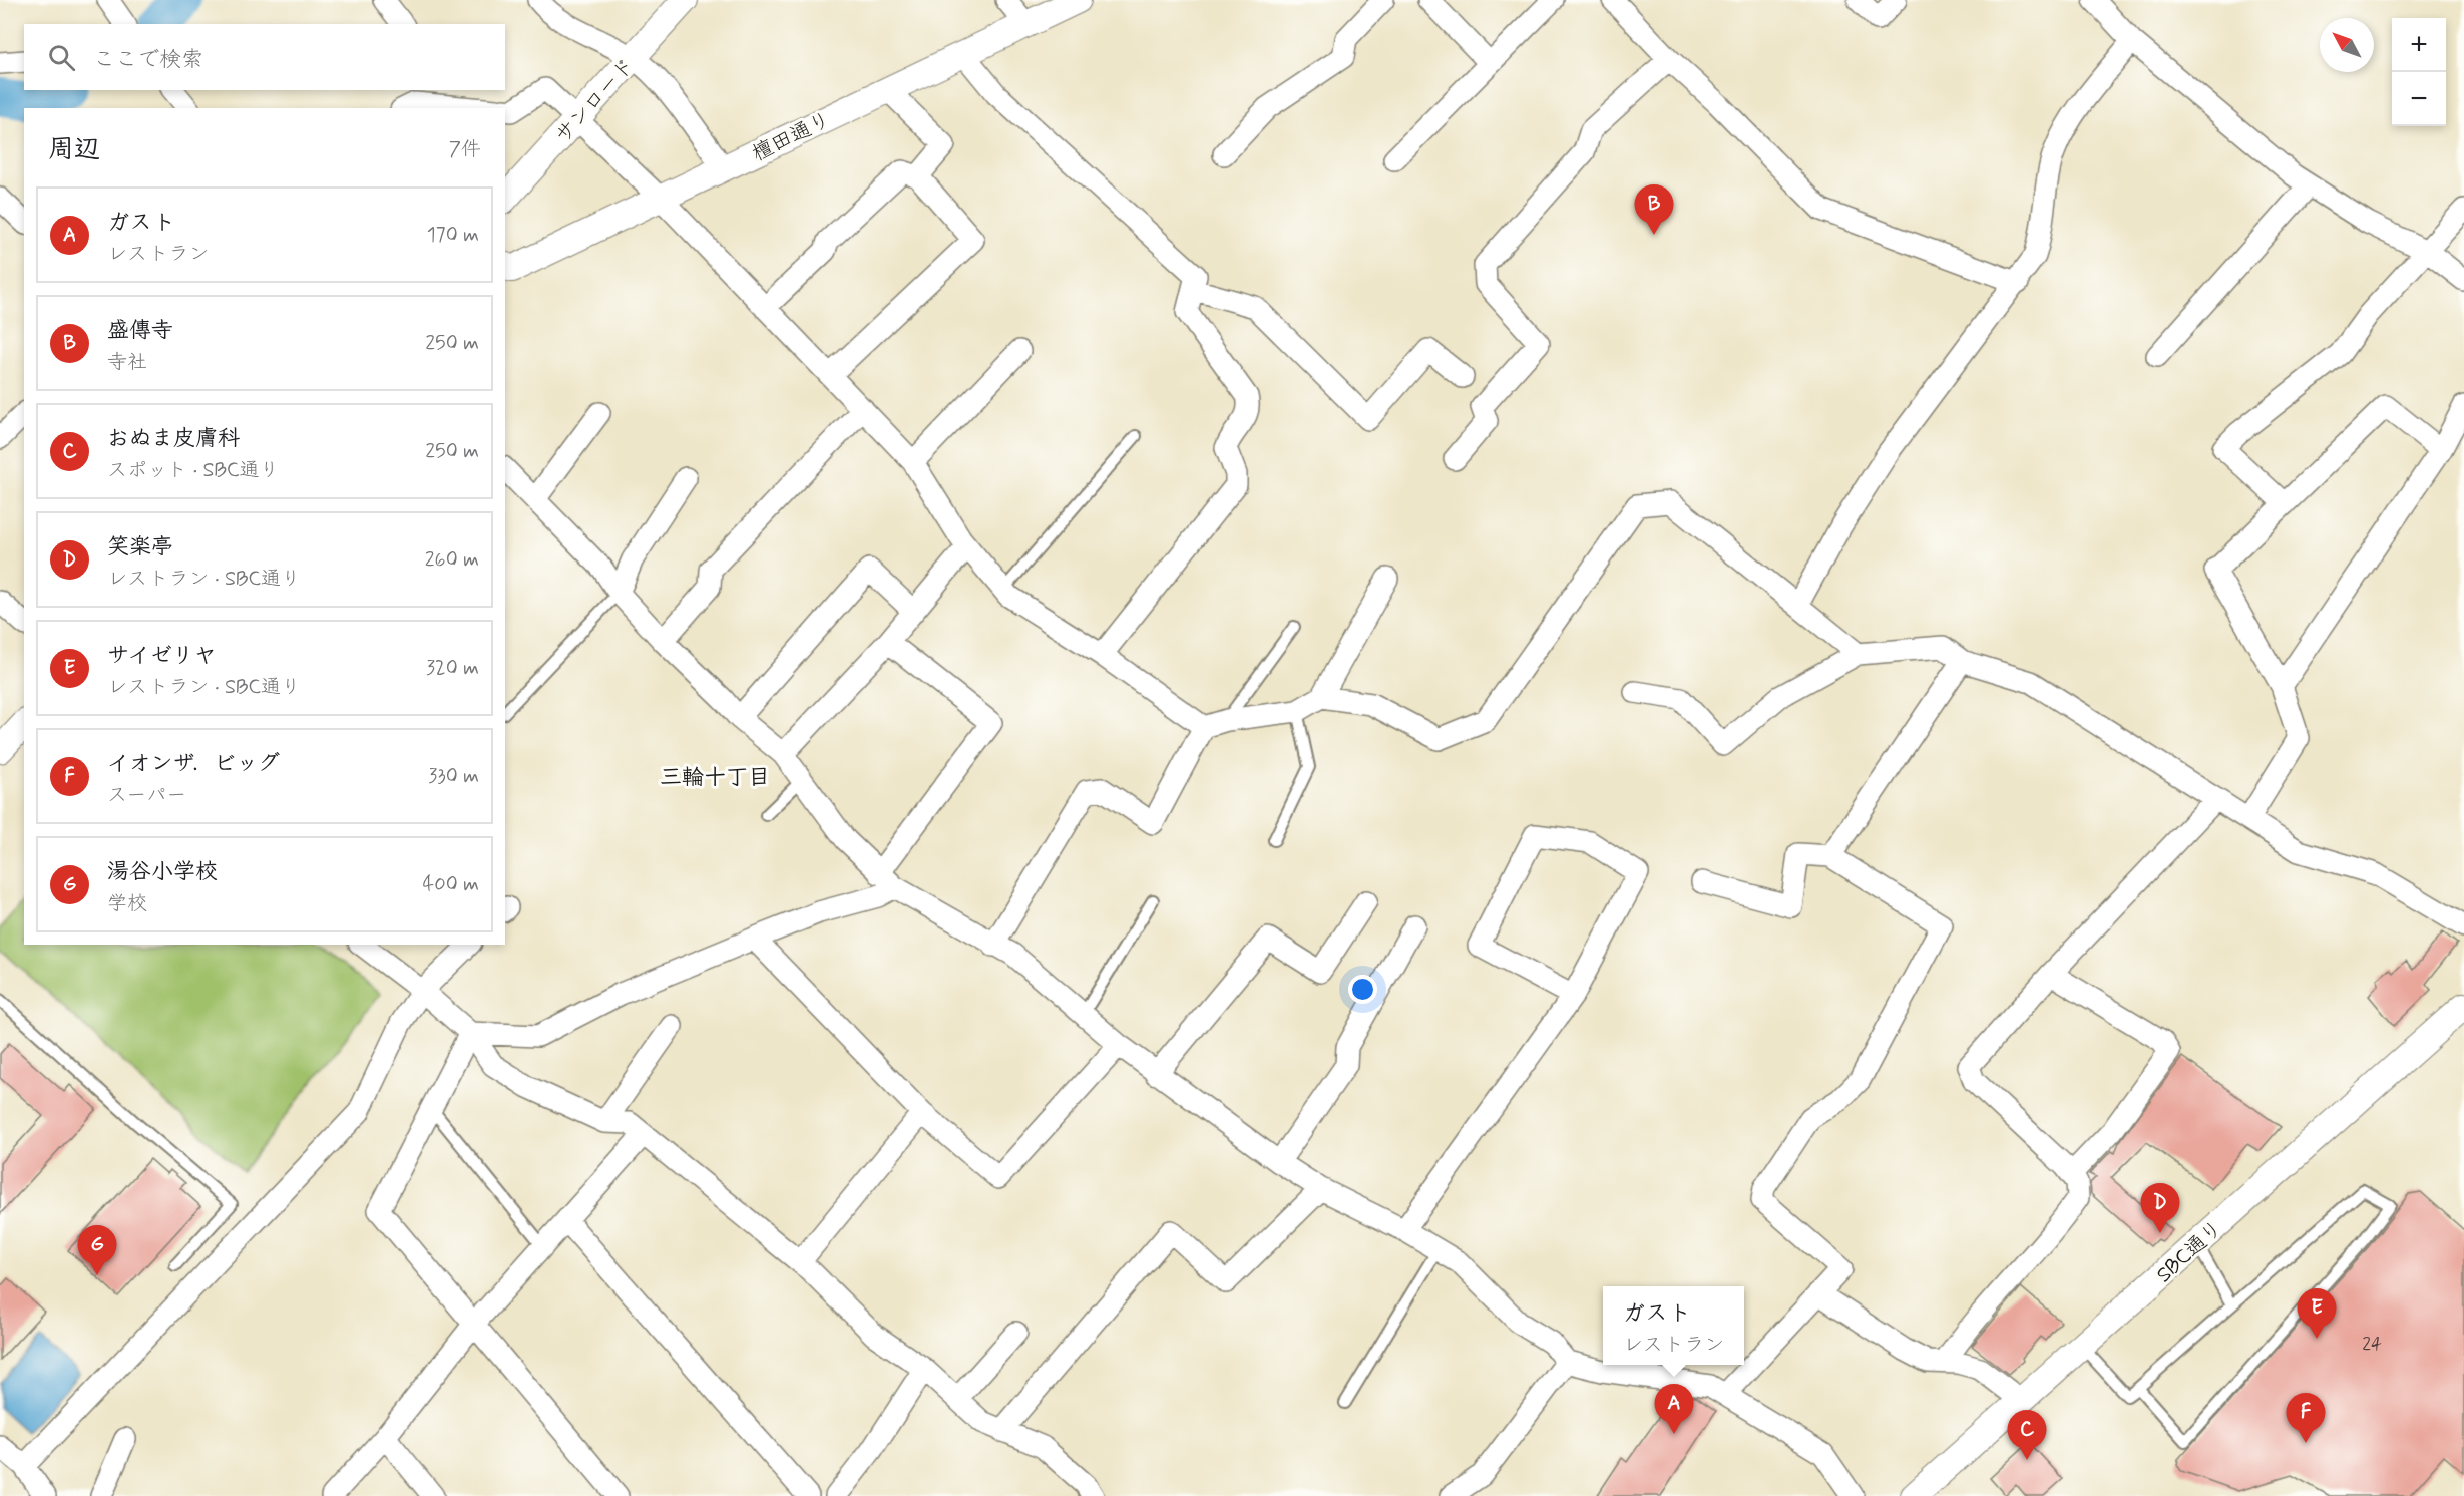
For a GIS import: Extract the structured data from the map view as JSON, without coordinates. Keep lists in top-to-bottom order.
{
  "streets": {
    "street": ["サンロード", "檀田通り", "SBC通り"]
  },
  "districts": ["三輪十丁目"],
  "house_numbers": ["24"],
  "north": "top left",
  "page": {
    "map_buttons": ["+", "−"],
    "search": "ここで検索",
    "heading": ["周辺", "7件"],
    "pins": [
      "B",
      "D",
      "G",
      "E",
      "A",
      "F",
      "C"
    ],
    "list": [
      {
        "mark": "A",
        "name": "ガスト",
        "note": "レストラン",
        "value": "170 m"
      },
      {
        "mark": "B",
        "name": "盛傳寺",
        "note": "寺社",
        "value": "250 m"
      },
      {
        "mark": "C",
        "name": "おぬま皮膚科",
        "note": "スポット · SBC通り",
        "value": "250 m"
      },
      {
        "mark": "D",
        "name": "笑楽亭",
        "note": "レストラン · SBC通り",
        "value": "260 m"
      },
      {
        "mark": "E",
        "name": "サイゼリヤ",
        "note": "レストラン · SBC通り",
        "value": "320 m"
      },
      {
        "mark": "F",
        "name": "イオンザ．ビッグ",
        "note": "スーパー",
        "value": "330 m"
      },
      {
        "mark": "G",
        "name": "湯谷小学校",
        "note": "学校",
        "value": "400 m"
      }
    ],
    "popup": ["ガスト", "レストラン"]
  }
}
